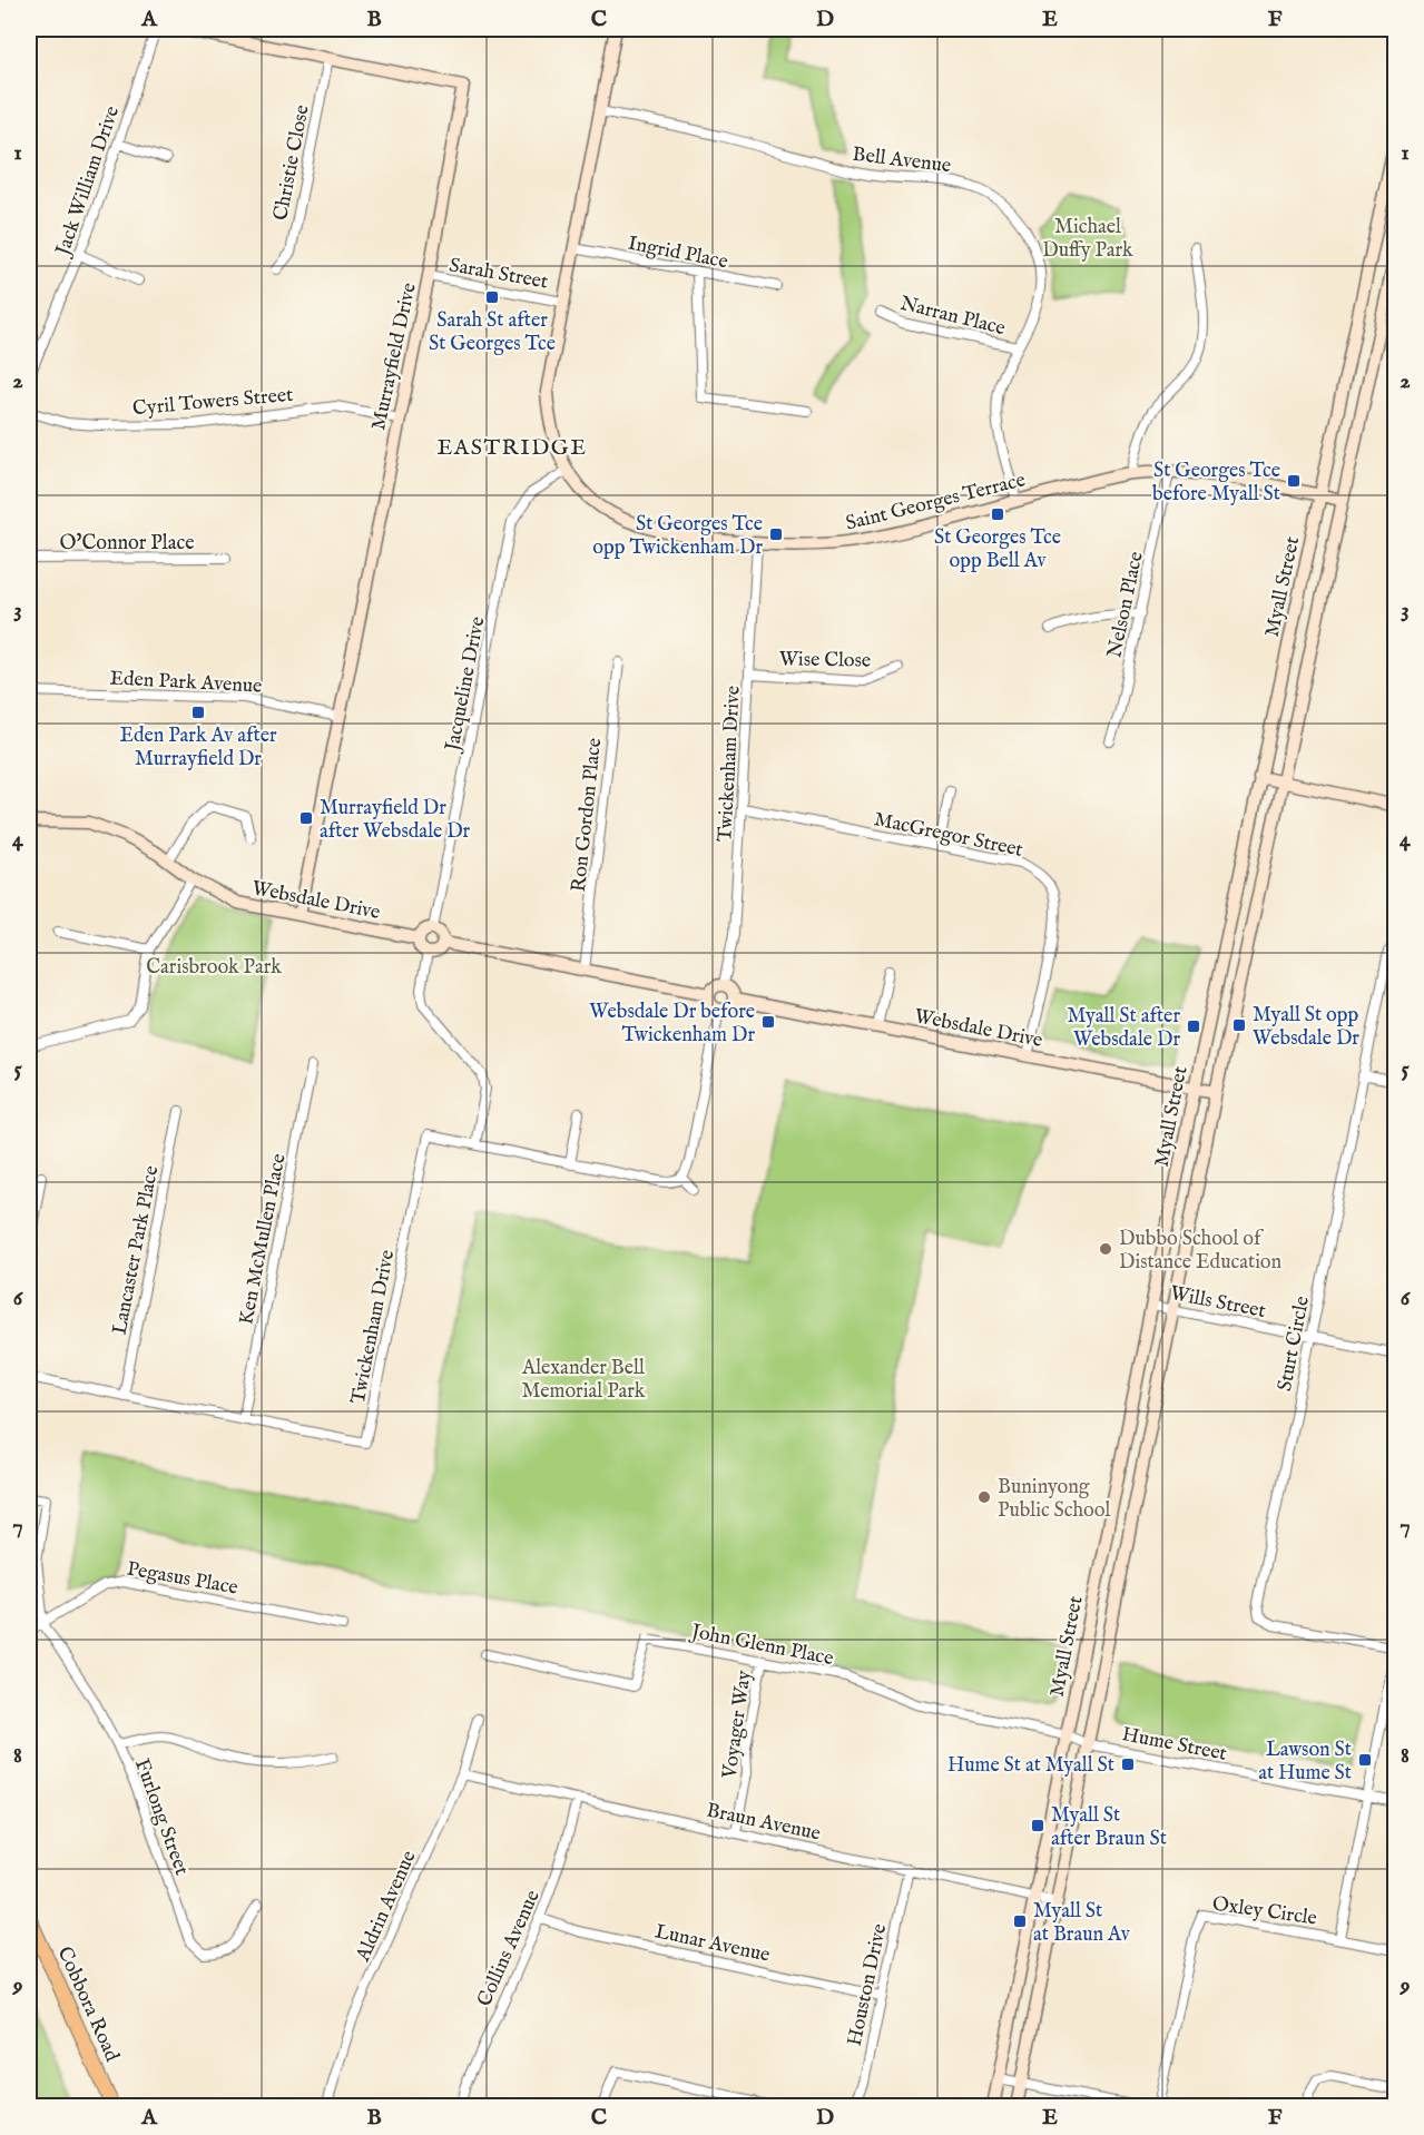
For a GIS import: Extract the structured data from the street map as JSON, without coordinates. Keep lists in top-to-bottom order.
{
  "streets": {
    "main road": ["Cobbora Road"],
    "street": [
      "Bell Avenue",
      "Christie Close",
      "Jack William Drive",
      "Ingrid Place",
      "Sarah Street",
      "Narran Place",
      "Murrayfield Drive",
      "Cyril Towers Street",
      "Saint Georges Terrace",
      "O'Connor Place",
      "Myall Street",
      "Nelson Place",
      "Wise Close",
      "Eden Park Avenue",
      "Jacqueline Drive",
      "Twickenham Drive",
      "Ron Gordon Place",
      "MacGregor Street",
      "Websdale Drive",
      "Ken McMullen Place",
      "Lancaster Park Place",
      "Wills Street",
      "Sturt Circle",
      "Pegasus Place",
      "John Glenn Place",
      "Voyager Way",
      "Hume Street",
      "Furlong Street",
      "Braun Avenue",
      "Aldrin Avenue",
      "Oxley Circle",
      "Lunar Avenue",
      "Collins Avenue",
      "Houston Drive"
    ]
  },
  "crossings": [
    ["Bell Avenue", "Narran Place"],
    ["Bell Avenue", "Saint Georges Terrace"],
    ["Christie Close", "Murrayfield Drive"],
    ["Ingrid Place", "Saint Georges Terrace"],
    ["Sarah Street", "Murrayfield Drive"],
    ["Sarah Street", "Saint Georges Terrace"],
    ["Murrayfield Drive", "Cyril Towers Street"],
    ["Murrayfield Drive", "Eden Park Avenue"],
    ["Murrayfield Drive", "Websdale Drive"],
    ["Saint Georges Terrace", "Myall Street"],
    ["Saint Georges Terrace", "Nelson Place"],
    ["Saint Georges Terrace", "Jacqueline Drive"],
    ["Saint Georges Terrace", "Twickenham Drive"],
    ["Myall Street", "Websdale Drive"],
    ["Myall Street", "Wills Street"],
    ["Myall Street", "John Glenn Place"],
    ["Myall Street", "Hume Street"],
    ["Myall Street", "Braun Avenue"],
    ["Wise Close", "Twickenham Drive"],
    ["Jacqueline Drive", "Websdale Drive"],
    ["Twickenham Drive", "MacGregor Street"],
    ["Twickenham Drive", "Websdale Drive"],
    ["Twickenham Drive", "Ken McMullen Place"],
    ["Twickenham Drive", "Lancaster Park Place"],
    ["MacGregor Street", "Websdale Drive"],
    ["Wills Street", "Sturt Circle"],
    ["Pegasus Place", "Furlong Street"],
    ["John Glenn Place", "Voyager Way"],
    ["John Glenn Place", "Hume Street"],
    ["Voyager Way", "Braun Avenue"],
    ["Braun Avenue", "Aldrin Avenue"],
    ["Braun Avenue", "Collins Avenue"],
    ["Braun Avenue", "Houston Drive"],
    ["Lunar Avenue", "Collins Avenue"],
    ["Lunar Avenue", "Houston Drive"]
  ],
  "districts": ["EASTRIDGE"],
  "parks": ["Michael Duffy Park", "Carisbrook Park", "Alexander Bell Memorial Park"],
  "places": {
    "transit": [
      "Sarah St after St Georges Tce",
      "St Georges Tce before Myall St",
      "St Georges Tce opp Bell Av",
      "St Georges Tce opp Twickenham Dr",
      "Eden Park Av after Murrayfield Dr",
      "Murrayfield Dr after Websdale Dr",
      "Websdale Dr before Twickenham Dr",
      "Myall St opp Websdale Dr",
      "Myall St after Websdale Dr",
      "Lawson St at Hume St",
      "Hume St at Myall St",
      "Myall St after Braun St",
      "Myall St at Braun Av"
    ],
    "other": ["Dubbo School of Distance Education", "Buninyong Public School"]
  },
  "grid": {
    "columns": [
      "A",
      "B",
      "C",
      "D",
      "E",
      "F"
    ],
    "rows": [
      "1",
      "2",
      "3",
      "4",
      "5",
      "6",
      "7",
      "8",
      "9"
    ]
  }
}
